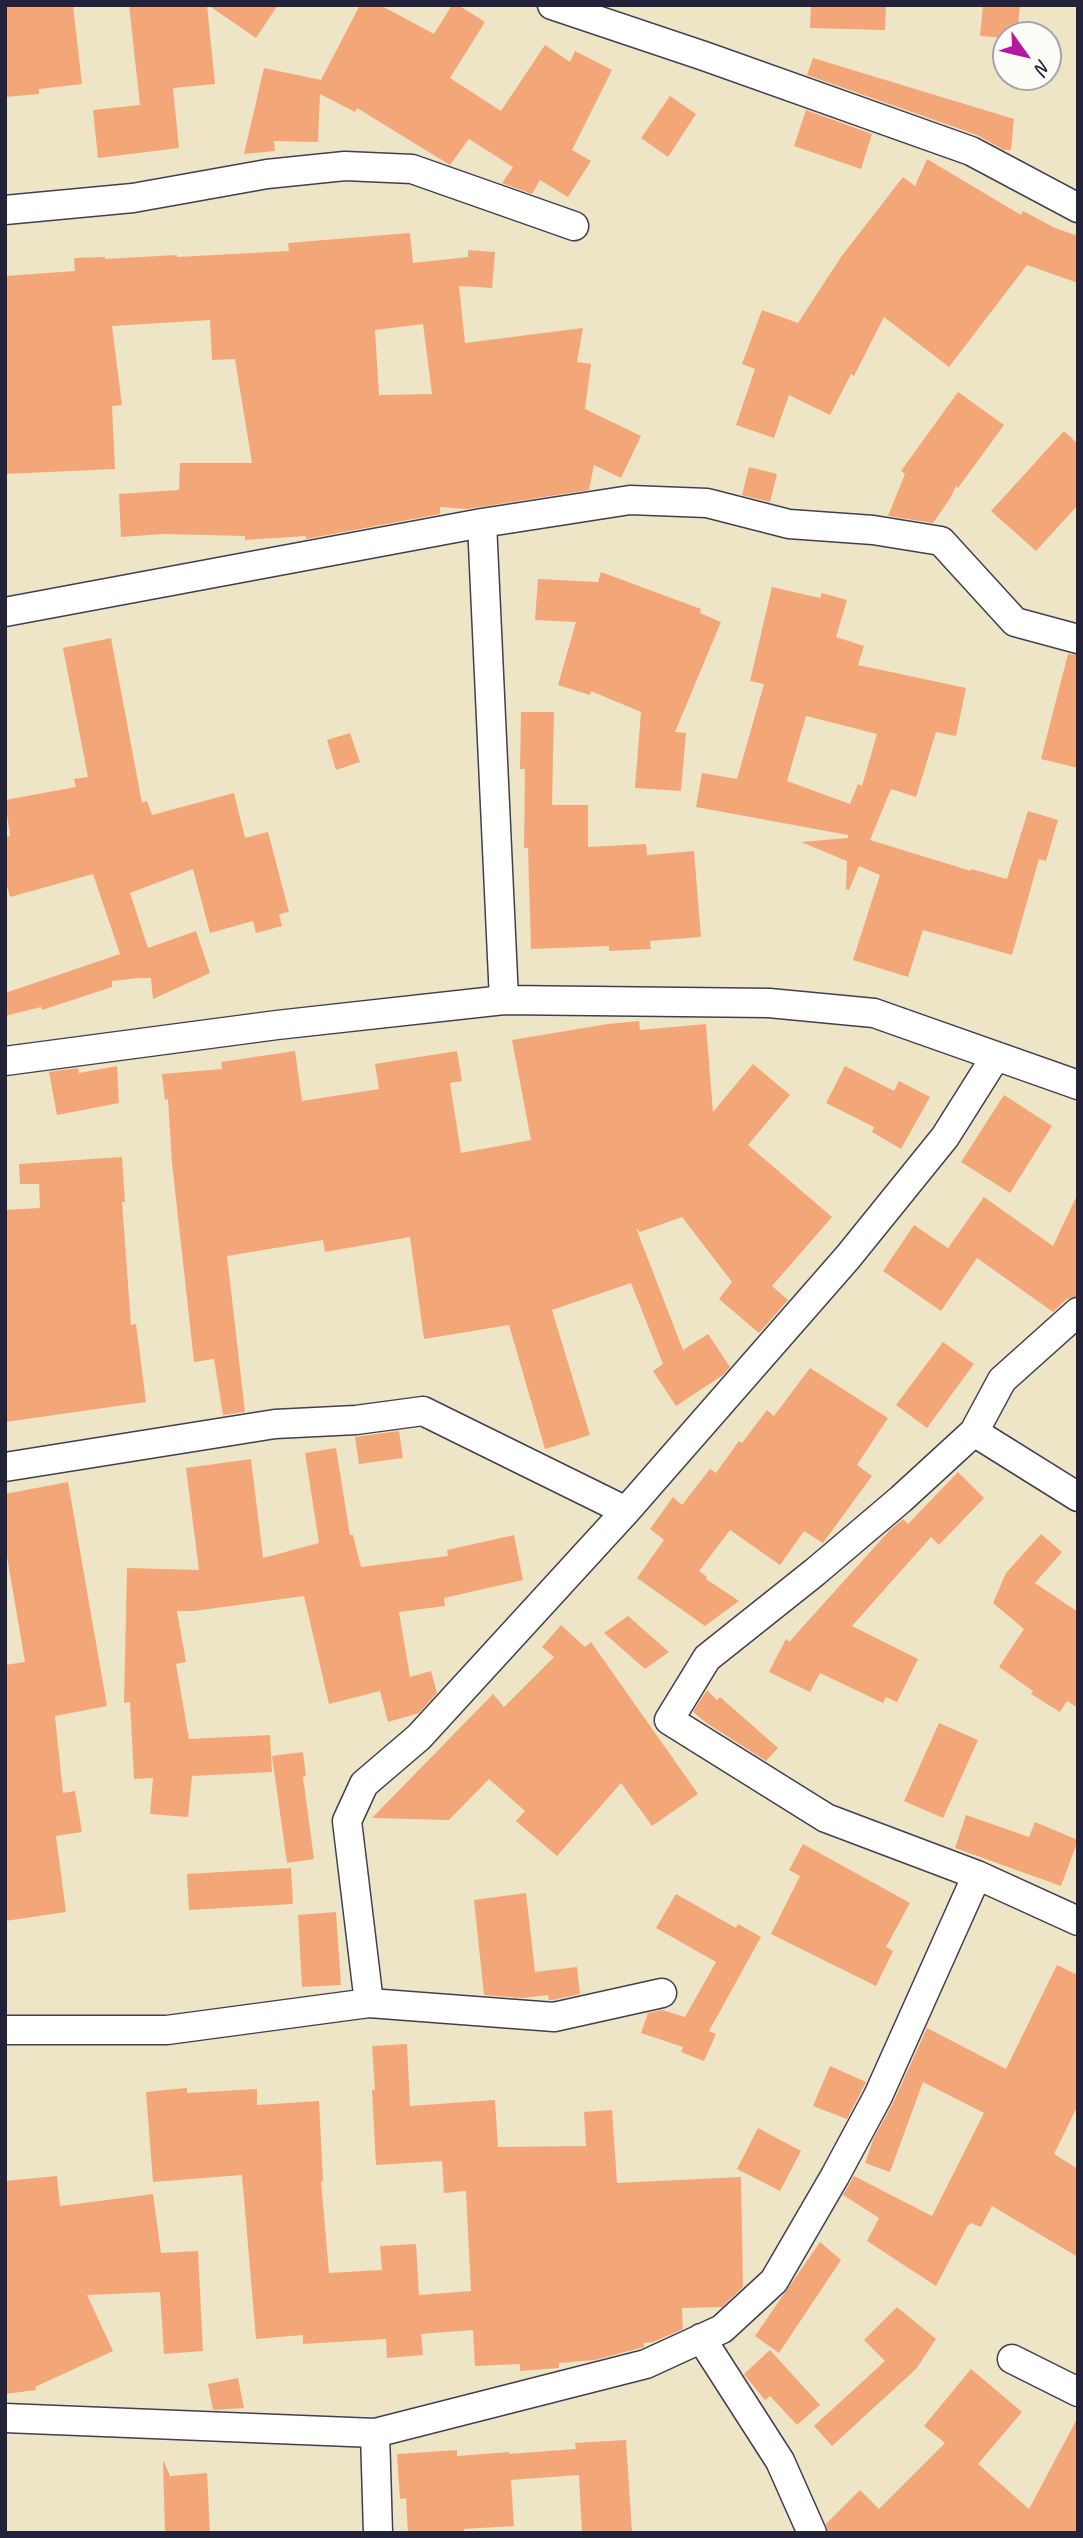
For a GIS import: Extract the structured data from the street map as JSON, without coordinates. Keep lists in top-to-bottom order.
{
  "north": "bottom right"
}
